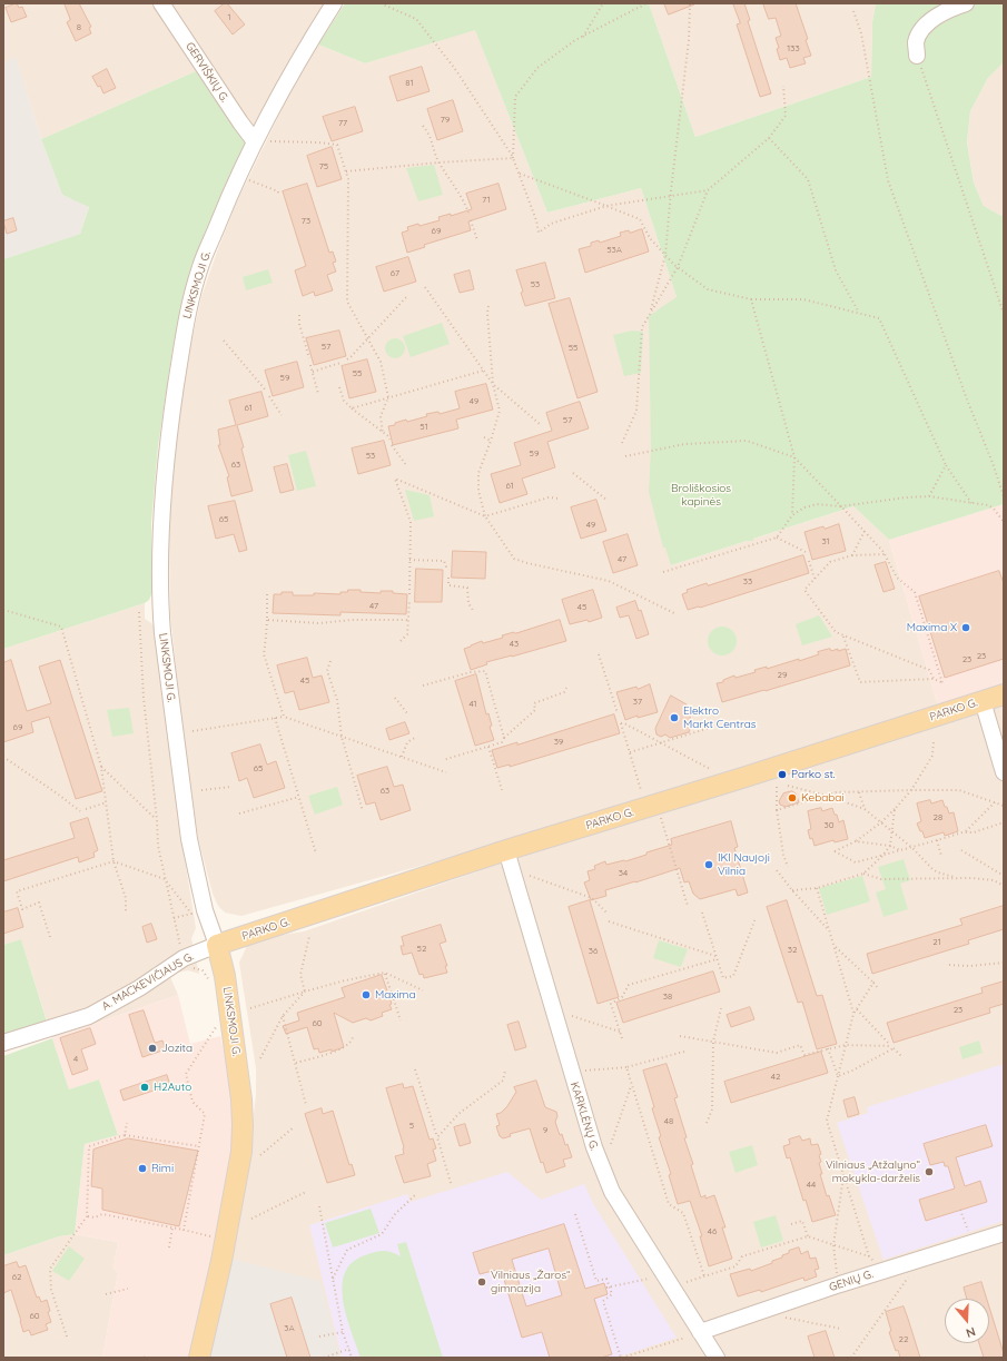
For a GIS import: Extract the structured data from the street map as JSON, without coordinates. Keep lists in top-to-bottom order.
{
  "streets": {
    "main road": ["LINKSMOJI G.", "PARKO G."],
    "street": [
      "GERVIŠKIŲ G.",
      "A. MACKEVIČIAUS G.",
      "KARKLĖNŲ G.",
      "GENIŲ G."
    ]
  },
  "crossings": [
    ["GERVIŠKIŲ G.", "LINKSMOJI G."],
    ["LINKSMOJI G.", "PARKO G."],
    ["LINKSMOJI G.", "A. MACKEVIČIAUS G."],
    ["PARKO G.", "A. MACKEVIČIAUS G."],
    ["PARKO G.", "KARKLĖNŲ G."],
    ["KARKLĖNŲ G.", "GENIŲ G."]
  ],
  "parks": ["Broliškosios kapinės"],
  "places": [
    "Maxima X",
    "Elektro Markt Centras",
    "Parko st.",
    "Kebabai",
    "IKI Naujoji Vilnia",
    "Maxima",
    "Jozita",
    "H2Auto",
    "Rimi",
    "Vilniaus „Atžalyno“ mokykla-darželis",
    "Vilniaus „Žaros“ gimnazija"
  ],
  "house_numbers": [
    "1",
    "8",
    "133",
    "81",
    "79",
    "77",
    "75",
    "71",
    "73",
    "69",
    "53A",
    "67",
    "53",
    "57",
    "55",
    "55",
    "59",
    "49",
    "61",
    "57",
    "51",
    "59",
    "53",
    "63",
    "61",
    "65",
    "49",
    "31",
    "47",
    "33",
    "47",
    "45",
    "43",
    "23",
    "23",
    "29",
    "45",
    "37",
    "41",
    "69",
    "39",
    "65",
    "63",
    "28",
    "30",
    "34",
    "21",
    "52",
    "32",
    "36",
    "38",
    "23",
    "60",
    "4",
    "42",
    "48",
    "5",
    "9",
    "44",
    "46",
    "62",
    "60",
    "3A",
    "22"
  ],
  "north": "bottom"
}
